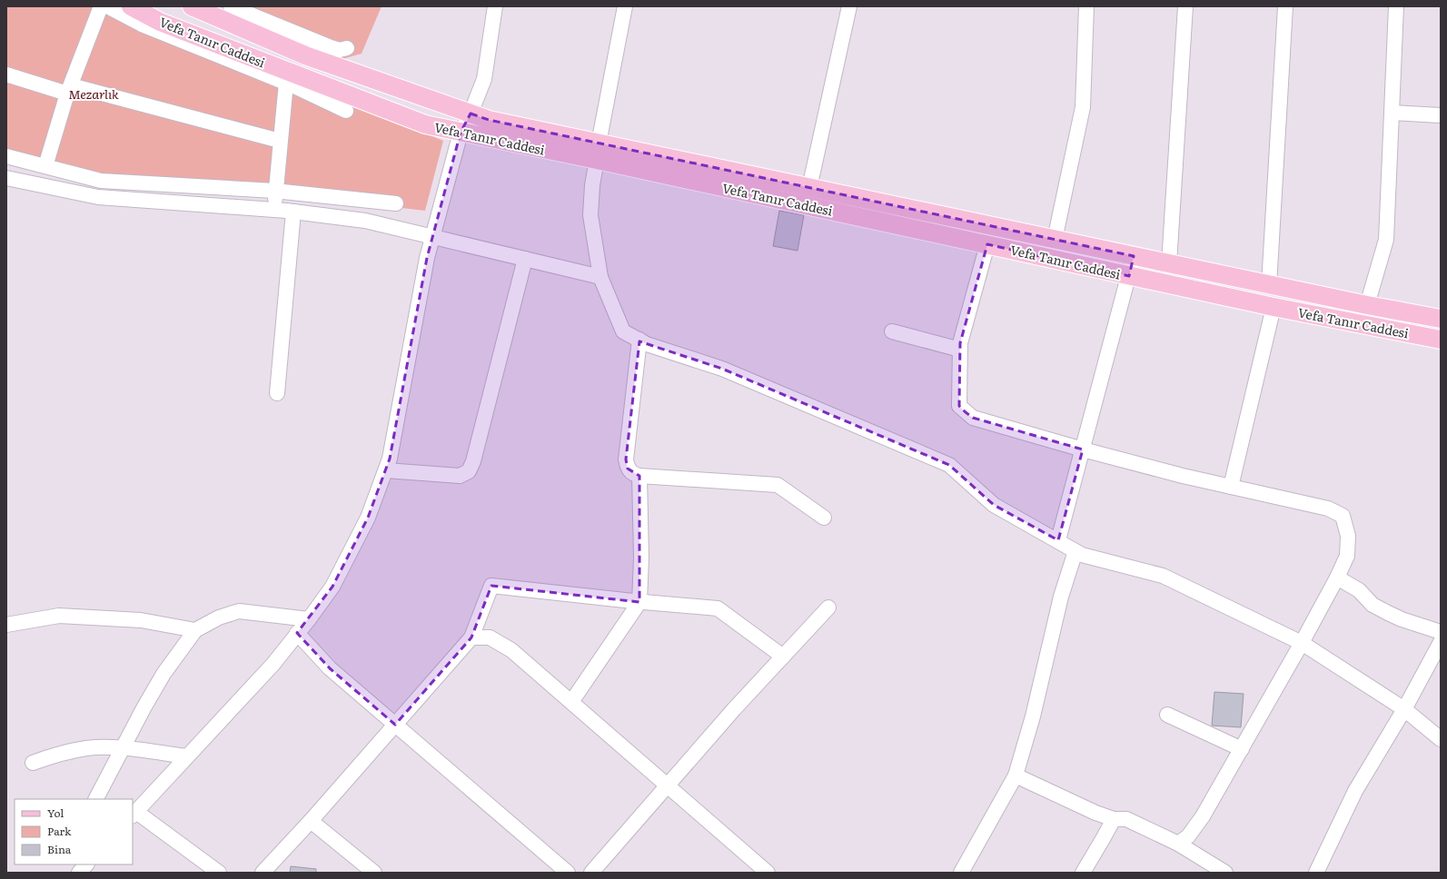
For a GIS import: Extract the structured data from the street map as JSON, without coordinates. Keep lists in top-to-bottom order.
{
  "streets": {
    "main road": ["Vefa Tanır Caddesi"]
  },
  "parks": ["Mezarlık"],
  "legend": ["Yol", "Park", "Bina"]
}
